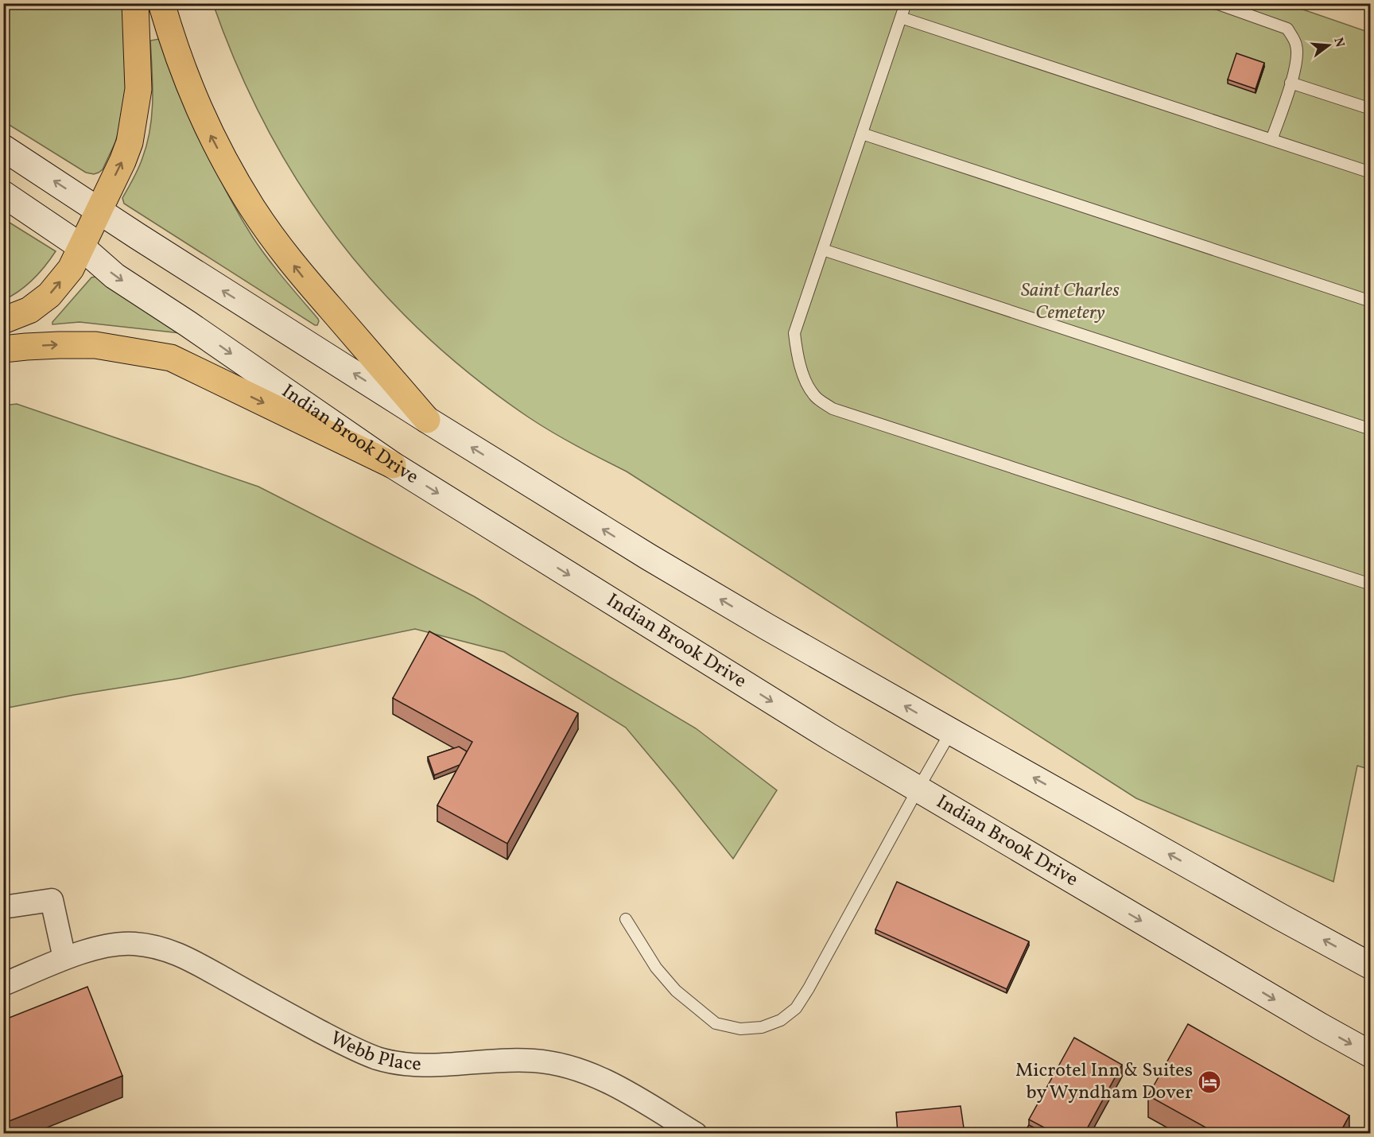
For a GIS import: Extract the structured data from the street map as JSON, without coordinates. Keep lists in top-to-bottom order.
{
  "streets": {
    "main road": ["Indian Brook Drive"],
    "street": ["Webb Place"]
  },
  "parks": ["Saint Charles Cemetery"],
  "places": {
    "hotel": ["Microtel Inn & Suites by Wyndham Dover"]
  },
  "north": "right"
}
